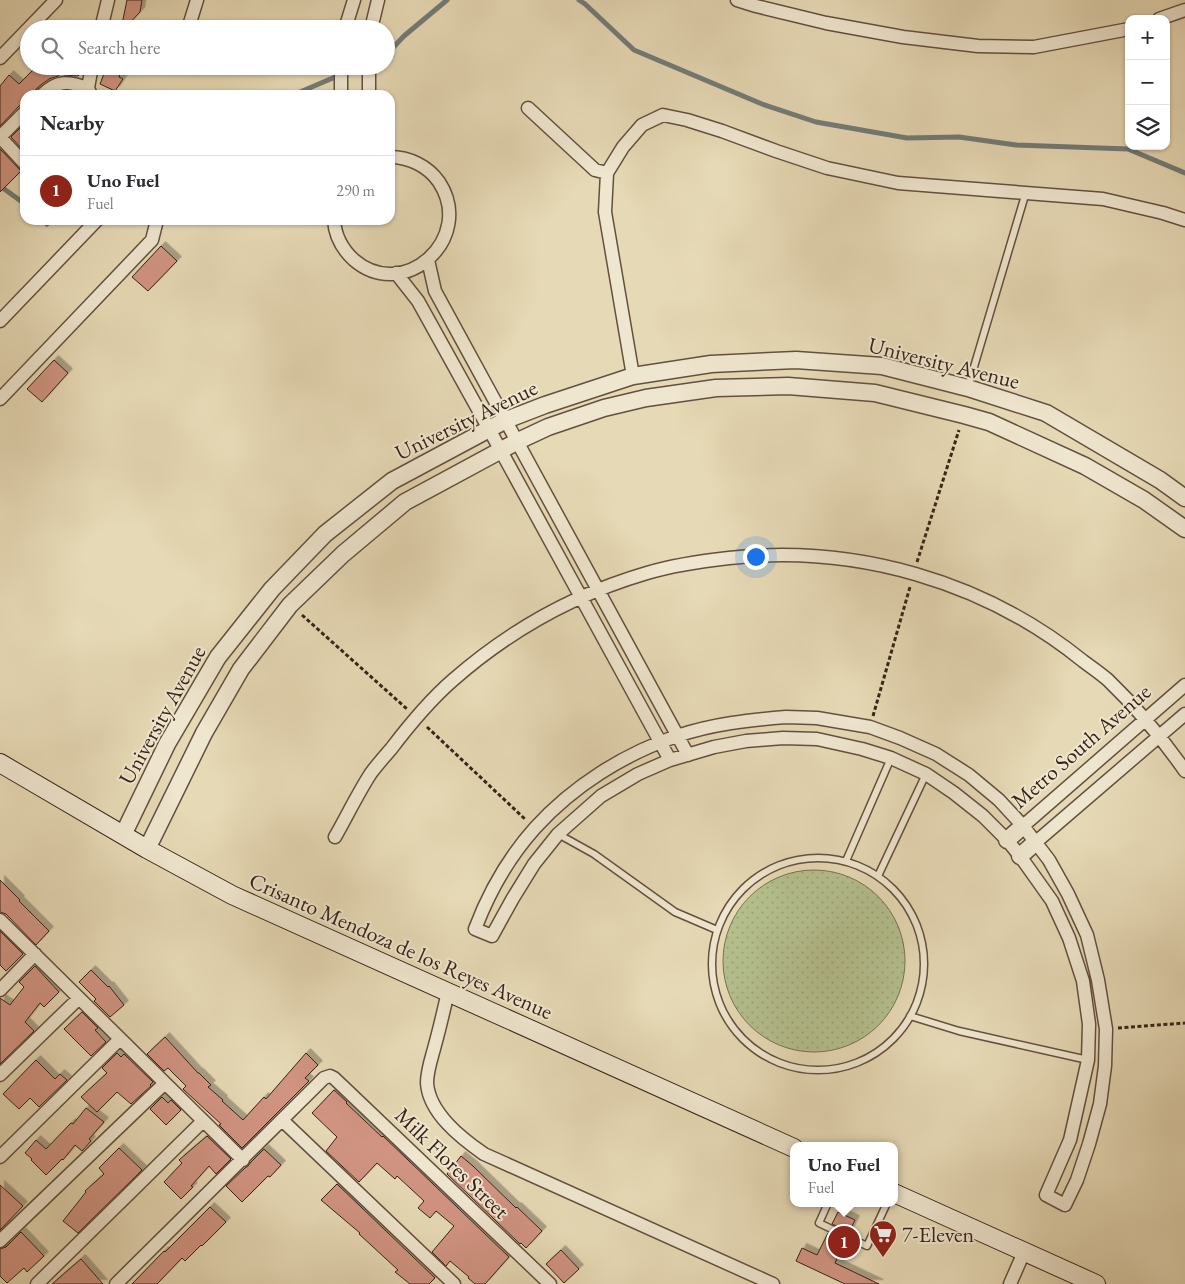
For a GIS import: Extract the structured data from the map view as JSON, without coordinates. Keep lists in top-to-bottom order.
{
  "streets": {
    "main road": ["Crisanto Mendoza de los Reyes Avenue"],
    "street": ["University Avenue", "Metro South Avenue", "Milk Flores Street"]
  },
  "crossings": [
    ["University Avenue", "Crisanto Mendoza de los Reyes Avenue"]
  ],
  "places": {
    "supermarket": ["7-Eleven"]
  },
  "page": {
    "map_buttons": ["+", "−"],
    "search": "Search here",
    "heading": "Nearby",
    "list": [
      {
        "mark": "1",
        "name": "Uno Fuel",
        "note": "Fuel",
        "value": "290 m"
      }
    ],
    "popup": ["Uno Fuel", "Fuel"],
    "pins": "1"
  }
}
